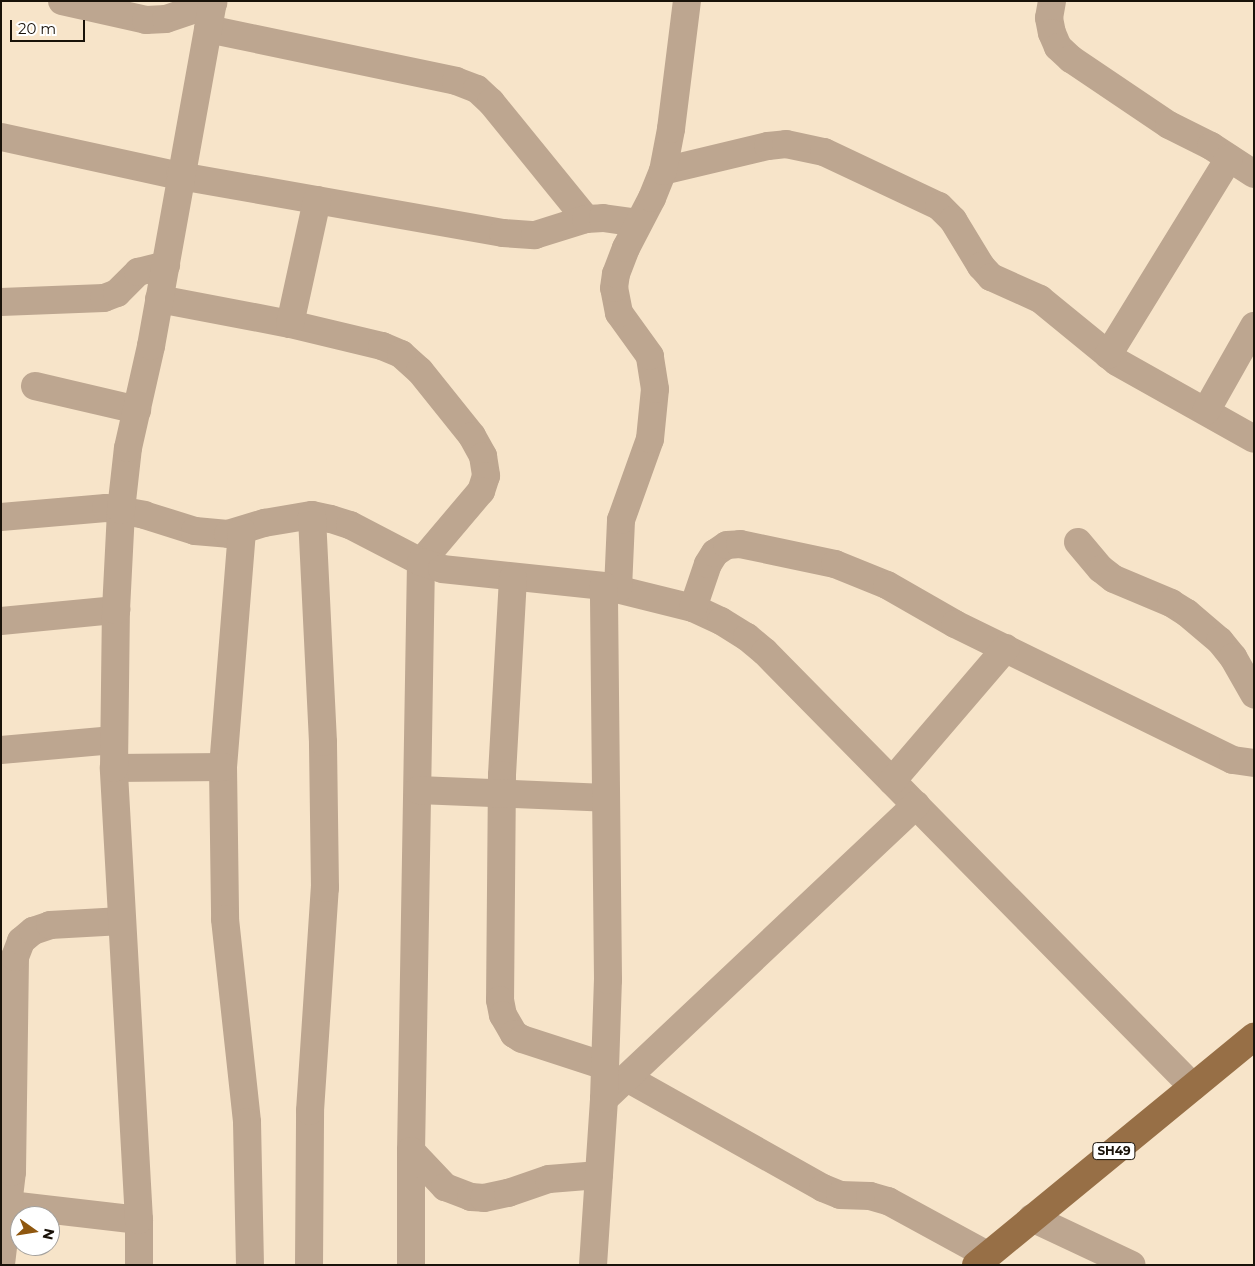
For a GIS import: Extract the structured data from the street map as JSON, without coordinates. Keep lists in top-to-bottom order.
{
  "streets": {
    "main road": ["SH49"]
  },
  "scale_bar": "20 m",
  "north": "right"
}
